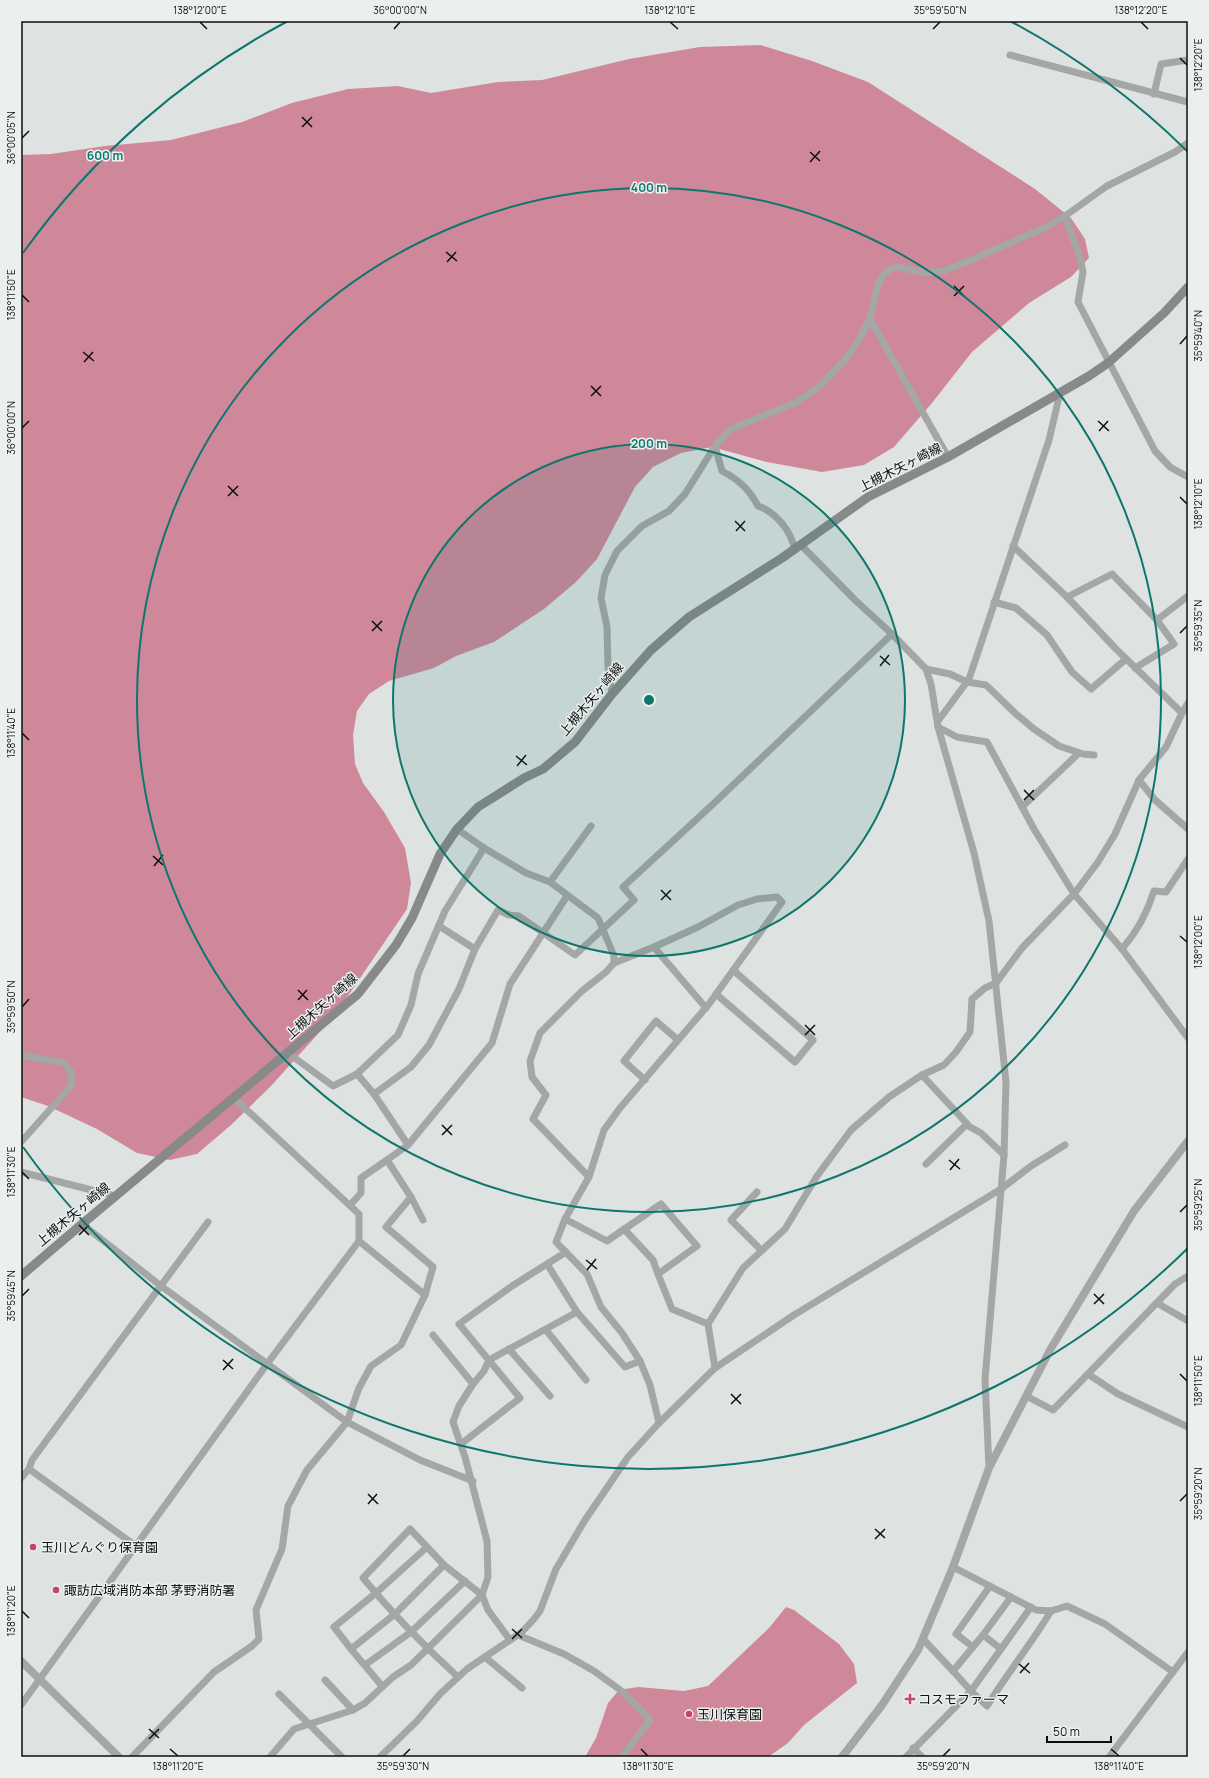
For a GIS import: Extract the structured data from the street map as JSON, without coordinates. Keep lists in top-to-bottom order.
{
  "streets": {
    "main road": ["上槻木矢ヶ崎線"]
  },
  "places": {
    "other": ["玉川どんぐり保育園", "諏訪広域消防本部 茅野消防署", "玉川保育園"],
    "health": ["コスモファーマ"]
  },
  "scale_bar": "50 m",
  "coordinates": [
    "138°12'00\"E",
    "36°00'00\"N",
    "138°12'10\"E",
    "35°59'50\"N",
    "138°12'20\"E",
    "36°00'05\"N",
    "138°11'50\"E",
    "35°59'40\"N",
    "35°59'35\"N",
    "138°11'40\"E",
    "138°11'30\"E",
    "35°59'25\"N",
    "35°59'45\"N",
    "35°59'20\"N",
    "138°11'20\"E",
    "35°59'30\"N"
  ],
  "rings": ["600 m", "400 m", "200 m"]
}
